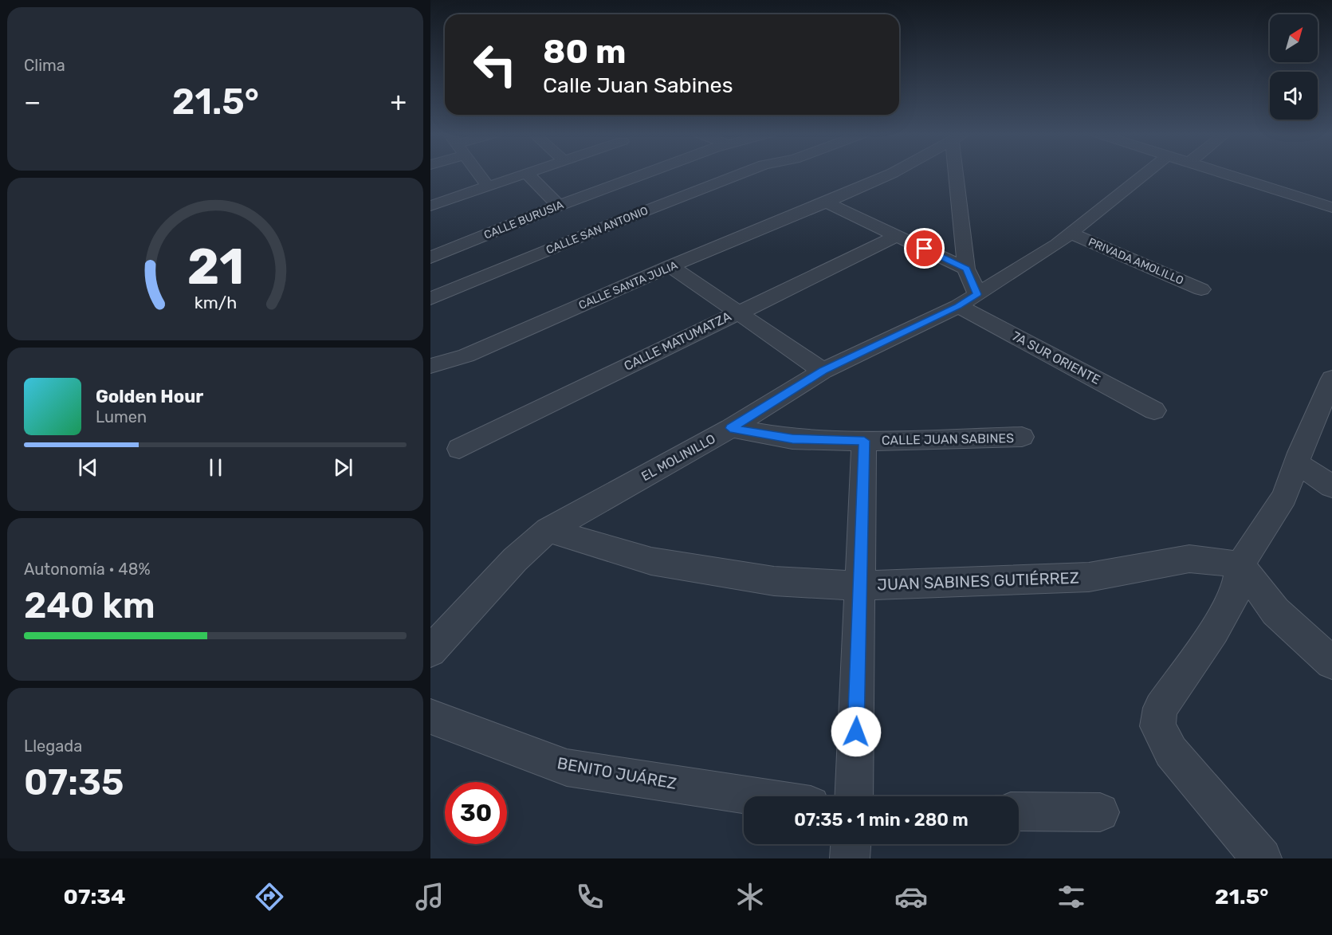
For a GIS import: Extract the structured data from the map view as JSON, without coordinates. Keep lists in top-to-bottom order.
{
  "streets": {
    "street": [
      "CALLE BURUSIA",
      "CALLE SAN ANTONIO",
      "PRIVADA AMOLILLO",
      "CALLE SANTA JULIA",
      "CALLE MATUMATZA",
      "7A SUR ORIENTE",
      "CALLE JUAN SABINES",
      "EL MOLINILLO",
      "JUAN SABINES GUTIÉRREZ",
      "BENITO JUÁREZ"
    ]
  },
  "crossings": [
    ["PRIVADA AMOLILLO", "EL MOLINILLO"],
    ["7A SUR ORIENTE", "EL MOLINILLO"],
    ["CALLE JUAN SABINES", "EL MOLINILLO"],
    ["EL MOLINILLO", "JUAN SABINES GUTIÉRREZ"]
  ],
  "north": "top right",
  "page": {
    "tile": [
      "Clima",
      ["Autonomía · 48%", "240 km"],
      ["Llegada", "07:35"]
    ],
    "turn": ["80 m", "Calle Juan Sabines"],
    "heat": ["−", "21.5°", "+"],
    "song": ["Golden Hour", "Lumen"],
    "limit": "30",
    "trip": "07:35 · 1 min · 280 m",
    "tabs": ["07:34", "21.5°"],
    "gauge": ["21", "km/h"]
  }
}
